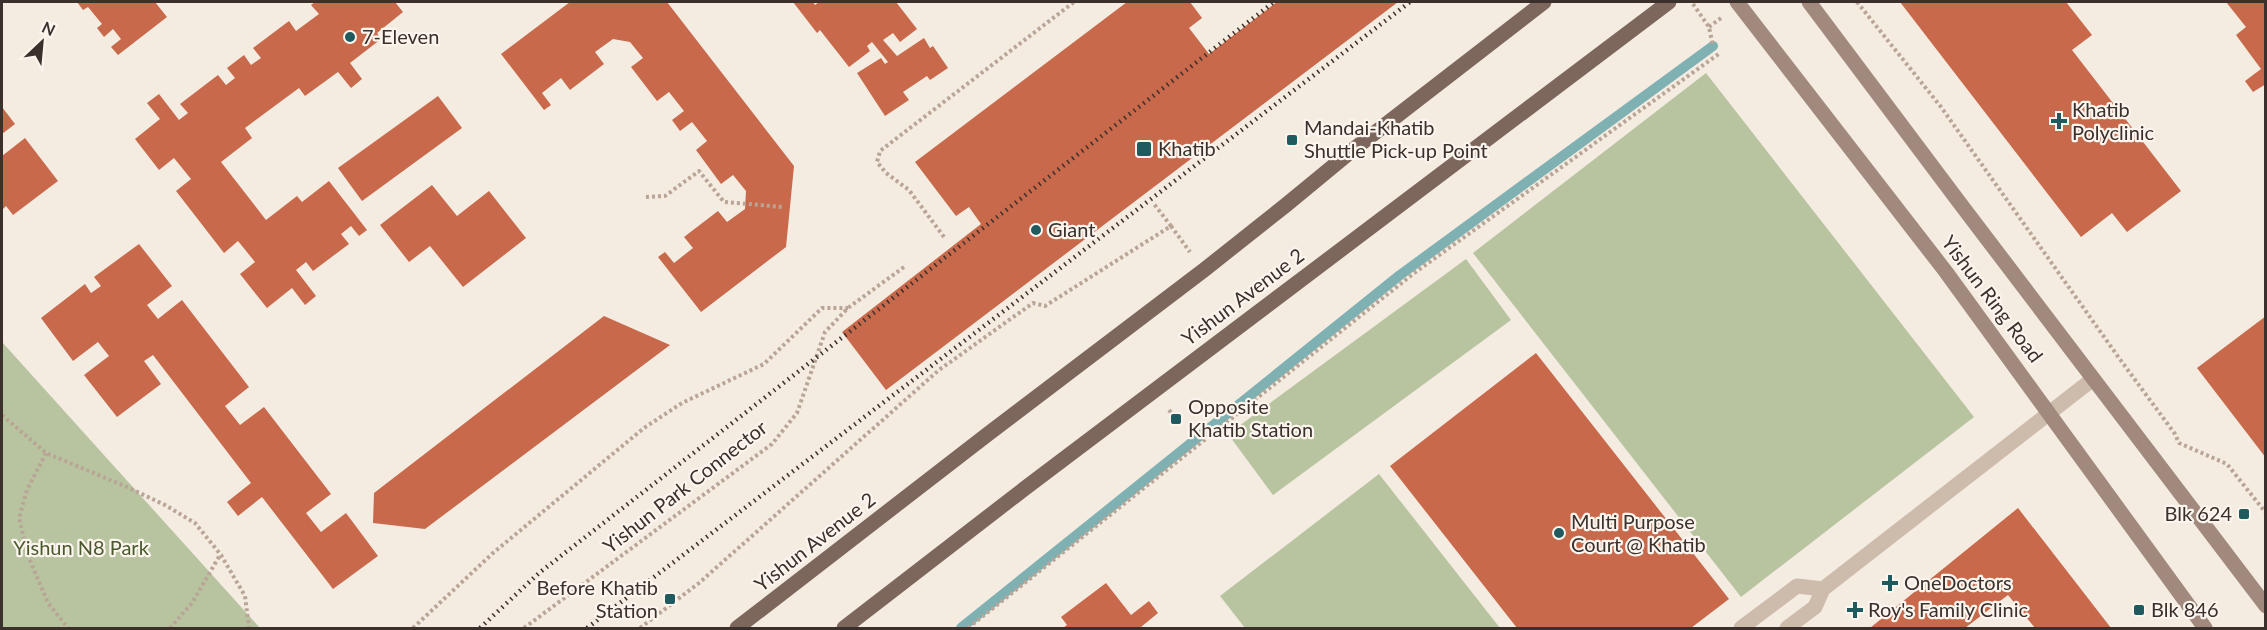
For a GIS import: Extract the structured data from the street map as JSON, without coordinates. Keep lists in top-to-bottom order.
{
  "streets": {
    "main road": ["Yishun Avenue 2", "Yishun Ring Road"],
    "path": ["Yishun Park Connector"]
  },
  "parks": ["Yishun N8 Park"],
  "places": {
    "other": ["7-Eleven", "Giant", "Multi Purpose Court @ Khatib"],
    "health": ["Khatib Polyclinic", "OneDoctors", "Roy's Family Clinic"],
    "transit": [
      "Mandai-Khatib Shuttle Pick-up Point",
      "Khatib",
      "Opposite Khatib Station",
      "Blk 624",
      "Before Khatib Station",
      "Blk 846"
    ]
  },
  "north": "top right"
}
